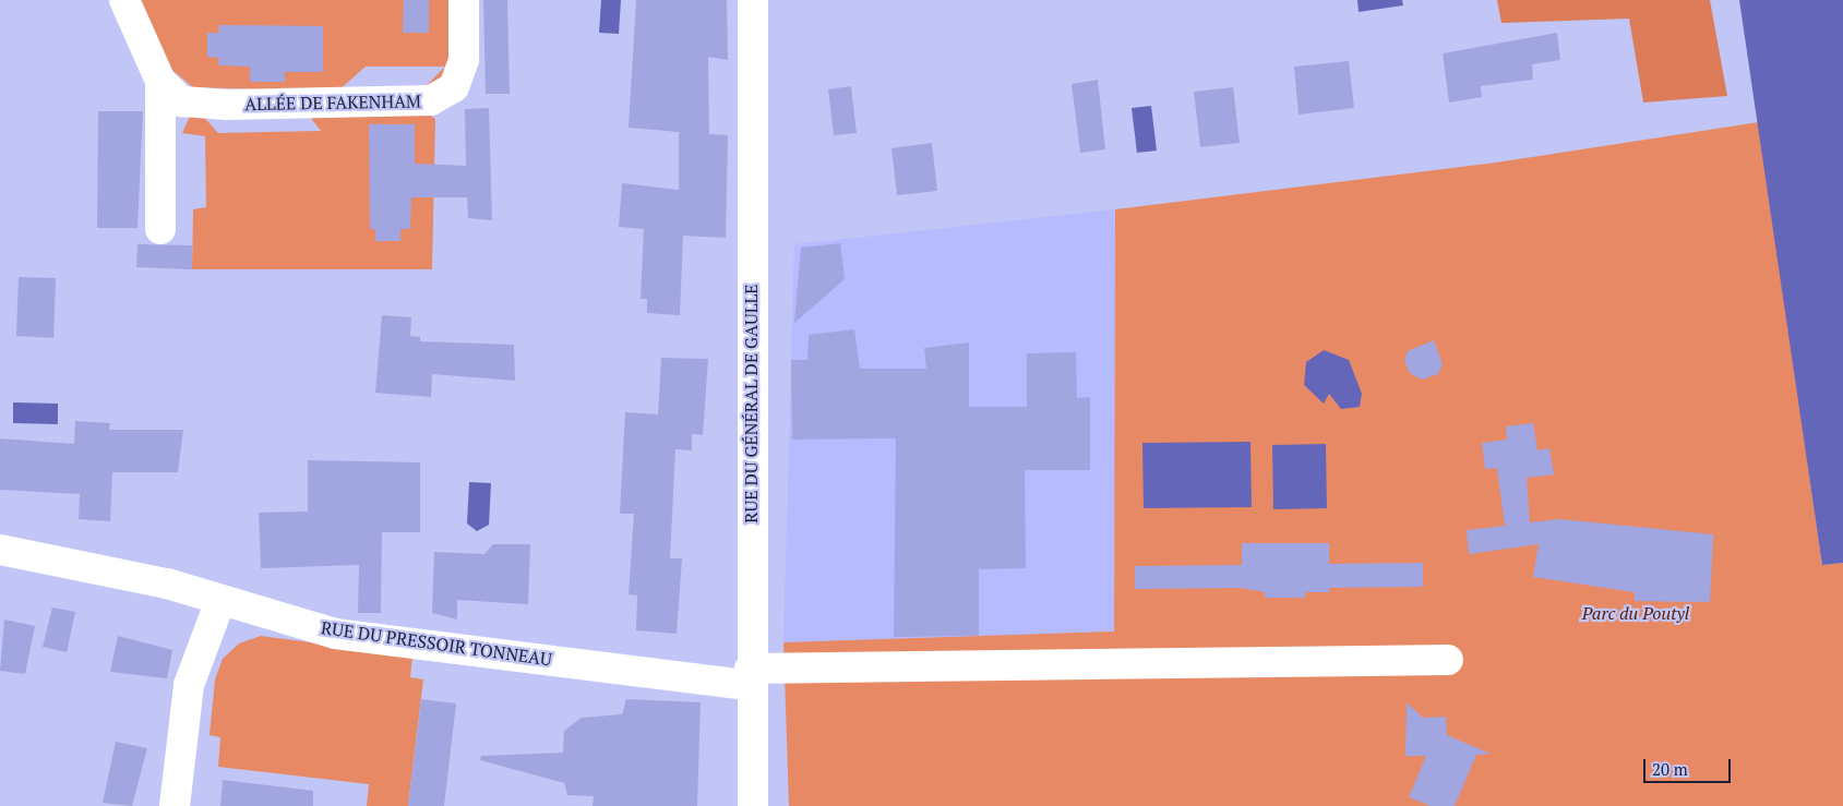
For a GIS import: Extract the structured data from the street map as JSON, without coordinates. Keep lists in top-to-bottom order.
{
  "streets": {
    "street": ["ALLÉE DE FAKENHAM", "RUE DU GÉNÉRAL DE GAULLE", "RUE DU PRESSOIR TONNEAU"]
  },
  "crossings": [
    ["RUE DU GÉNÉRAL DE GAULLE", "RUE DU PRESSOIR TONNEAU"]
  ],
  "parks": ["Parc du Poutyl"],
  "scale_bar": "20 m"
}
